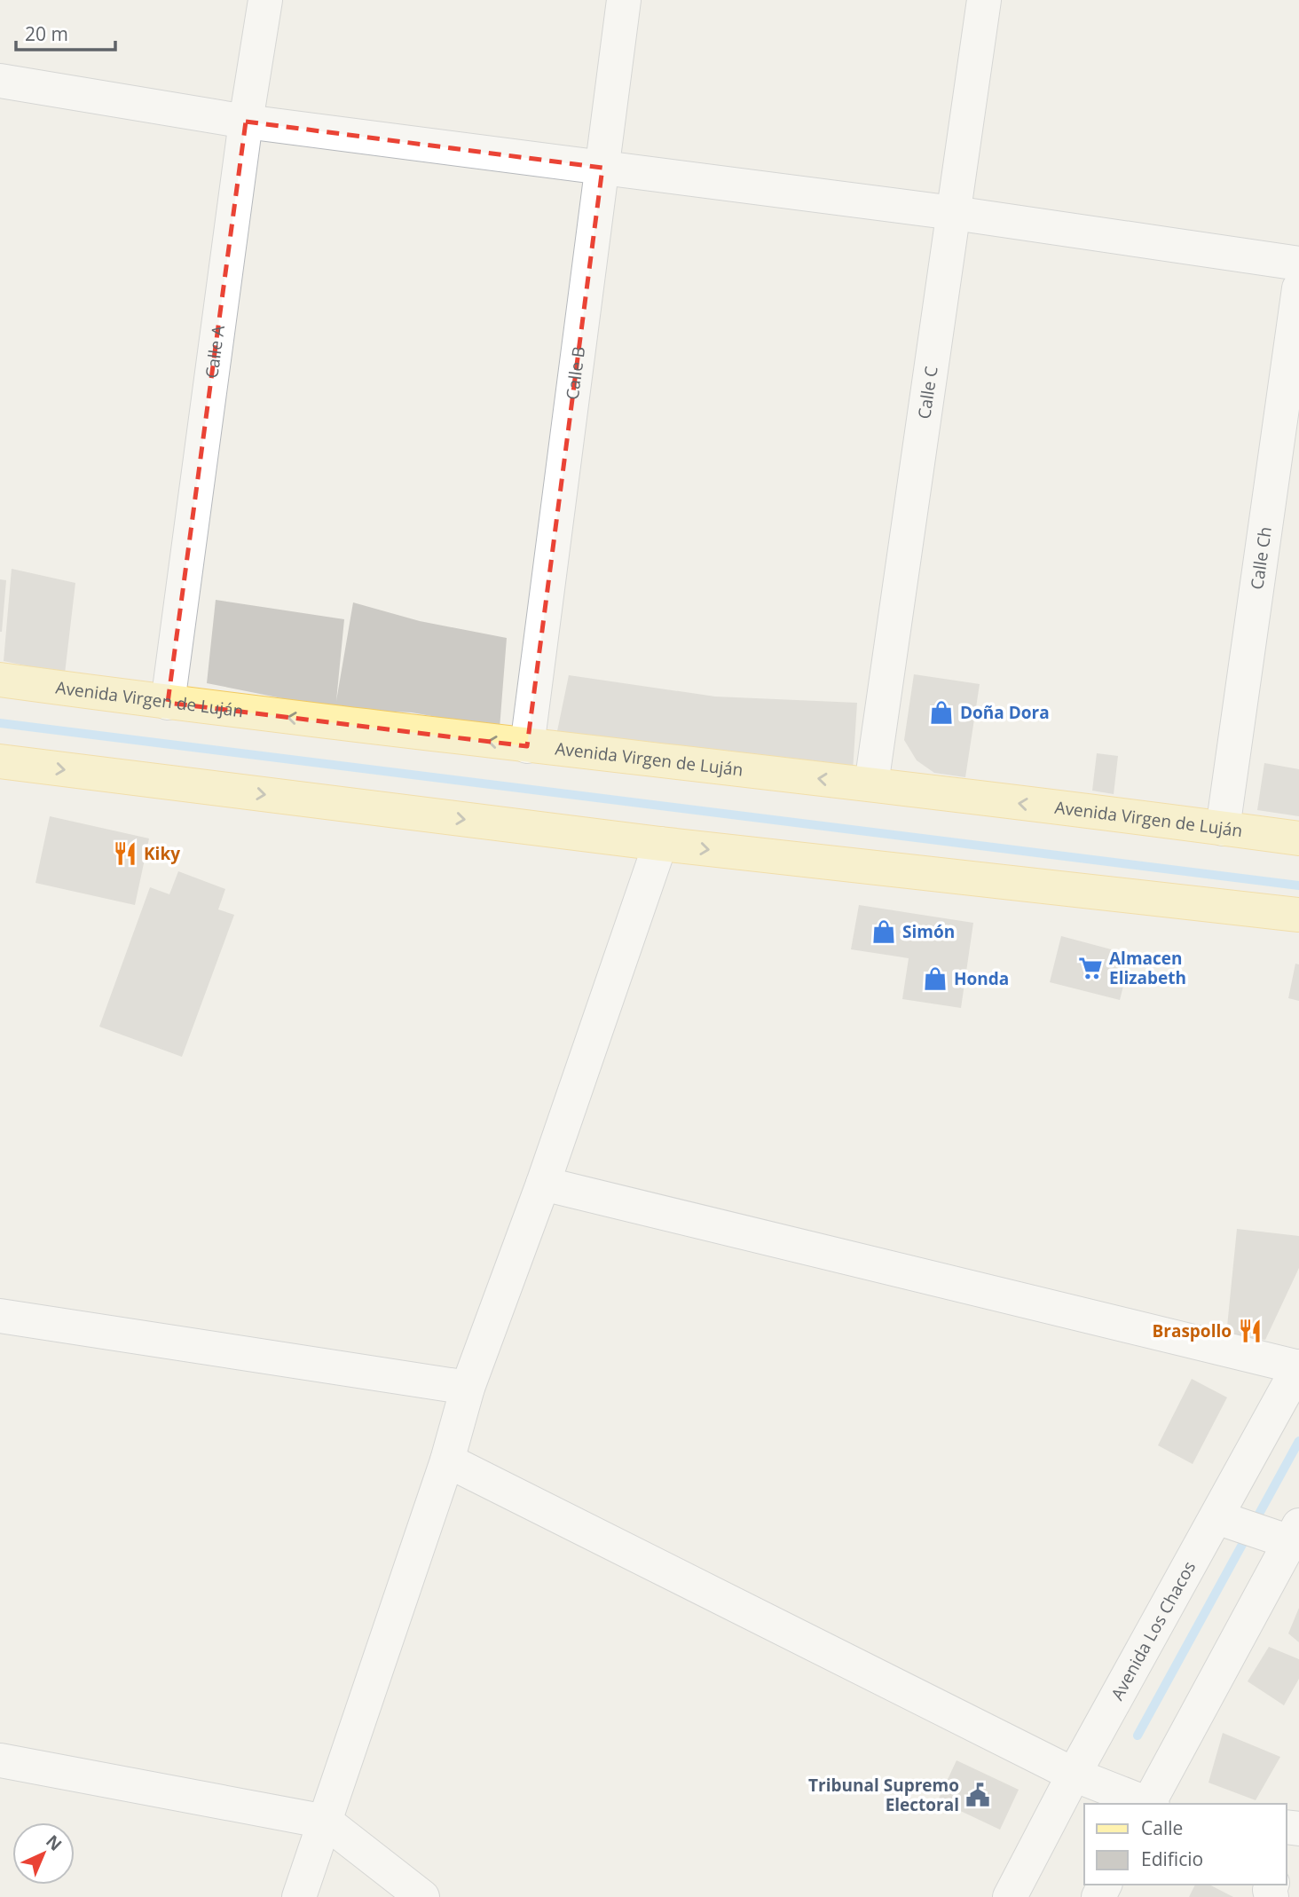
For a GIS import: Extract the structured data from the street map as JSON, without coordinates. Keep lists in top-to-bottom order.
{
  "streets": {
    "main road": ["Avenida Virgen de Luján"],
    "street": [
      "Calle A",
      "Calle B",
      "Calle C",
      "Calle Ch",
      "Avenida Los Chacos"
    ]
  },
  "crossings": [
    ["Calle A", "Avenida Virgen de Luján"],
    ["Calle B", "Avenida Virgen de Luján"],
    ["Calle C", "Avenida Virgen de Luján"],
    ["Calle Ch", "Avenida Virgen de Luján"]
  ],
  "places": {
    "shop": ["Doña Dora", "Simón", "Honda"],
    "restaurant": ["Kiky", "Braspollo"],
    "supermarket": ["Almacen Elizabeth"],
    "public building": ["Tribunal Supremo Electoral"]
  },
  "legend": ["Calle", "Edificio"],
  "scale_bar": "20 m",
  "north": "top right"
}
